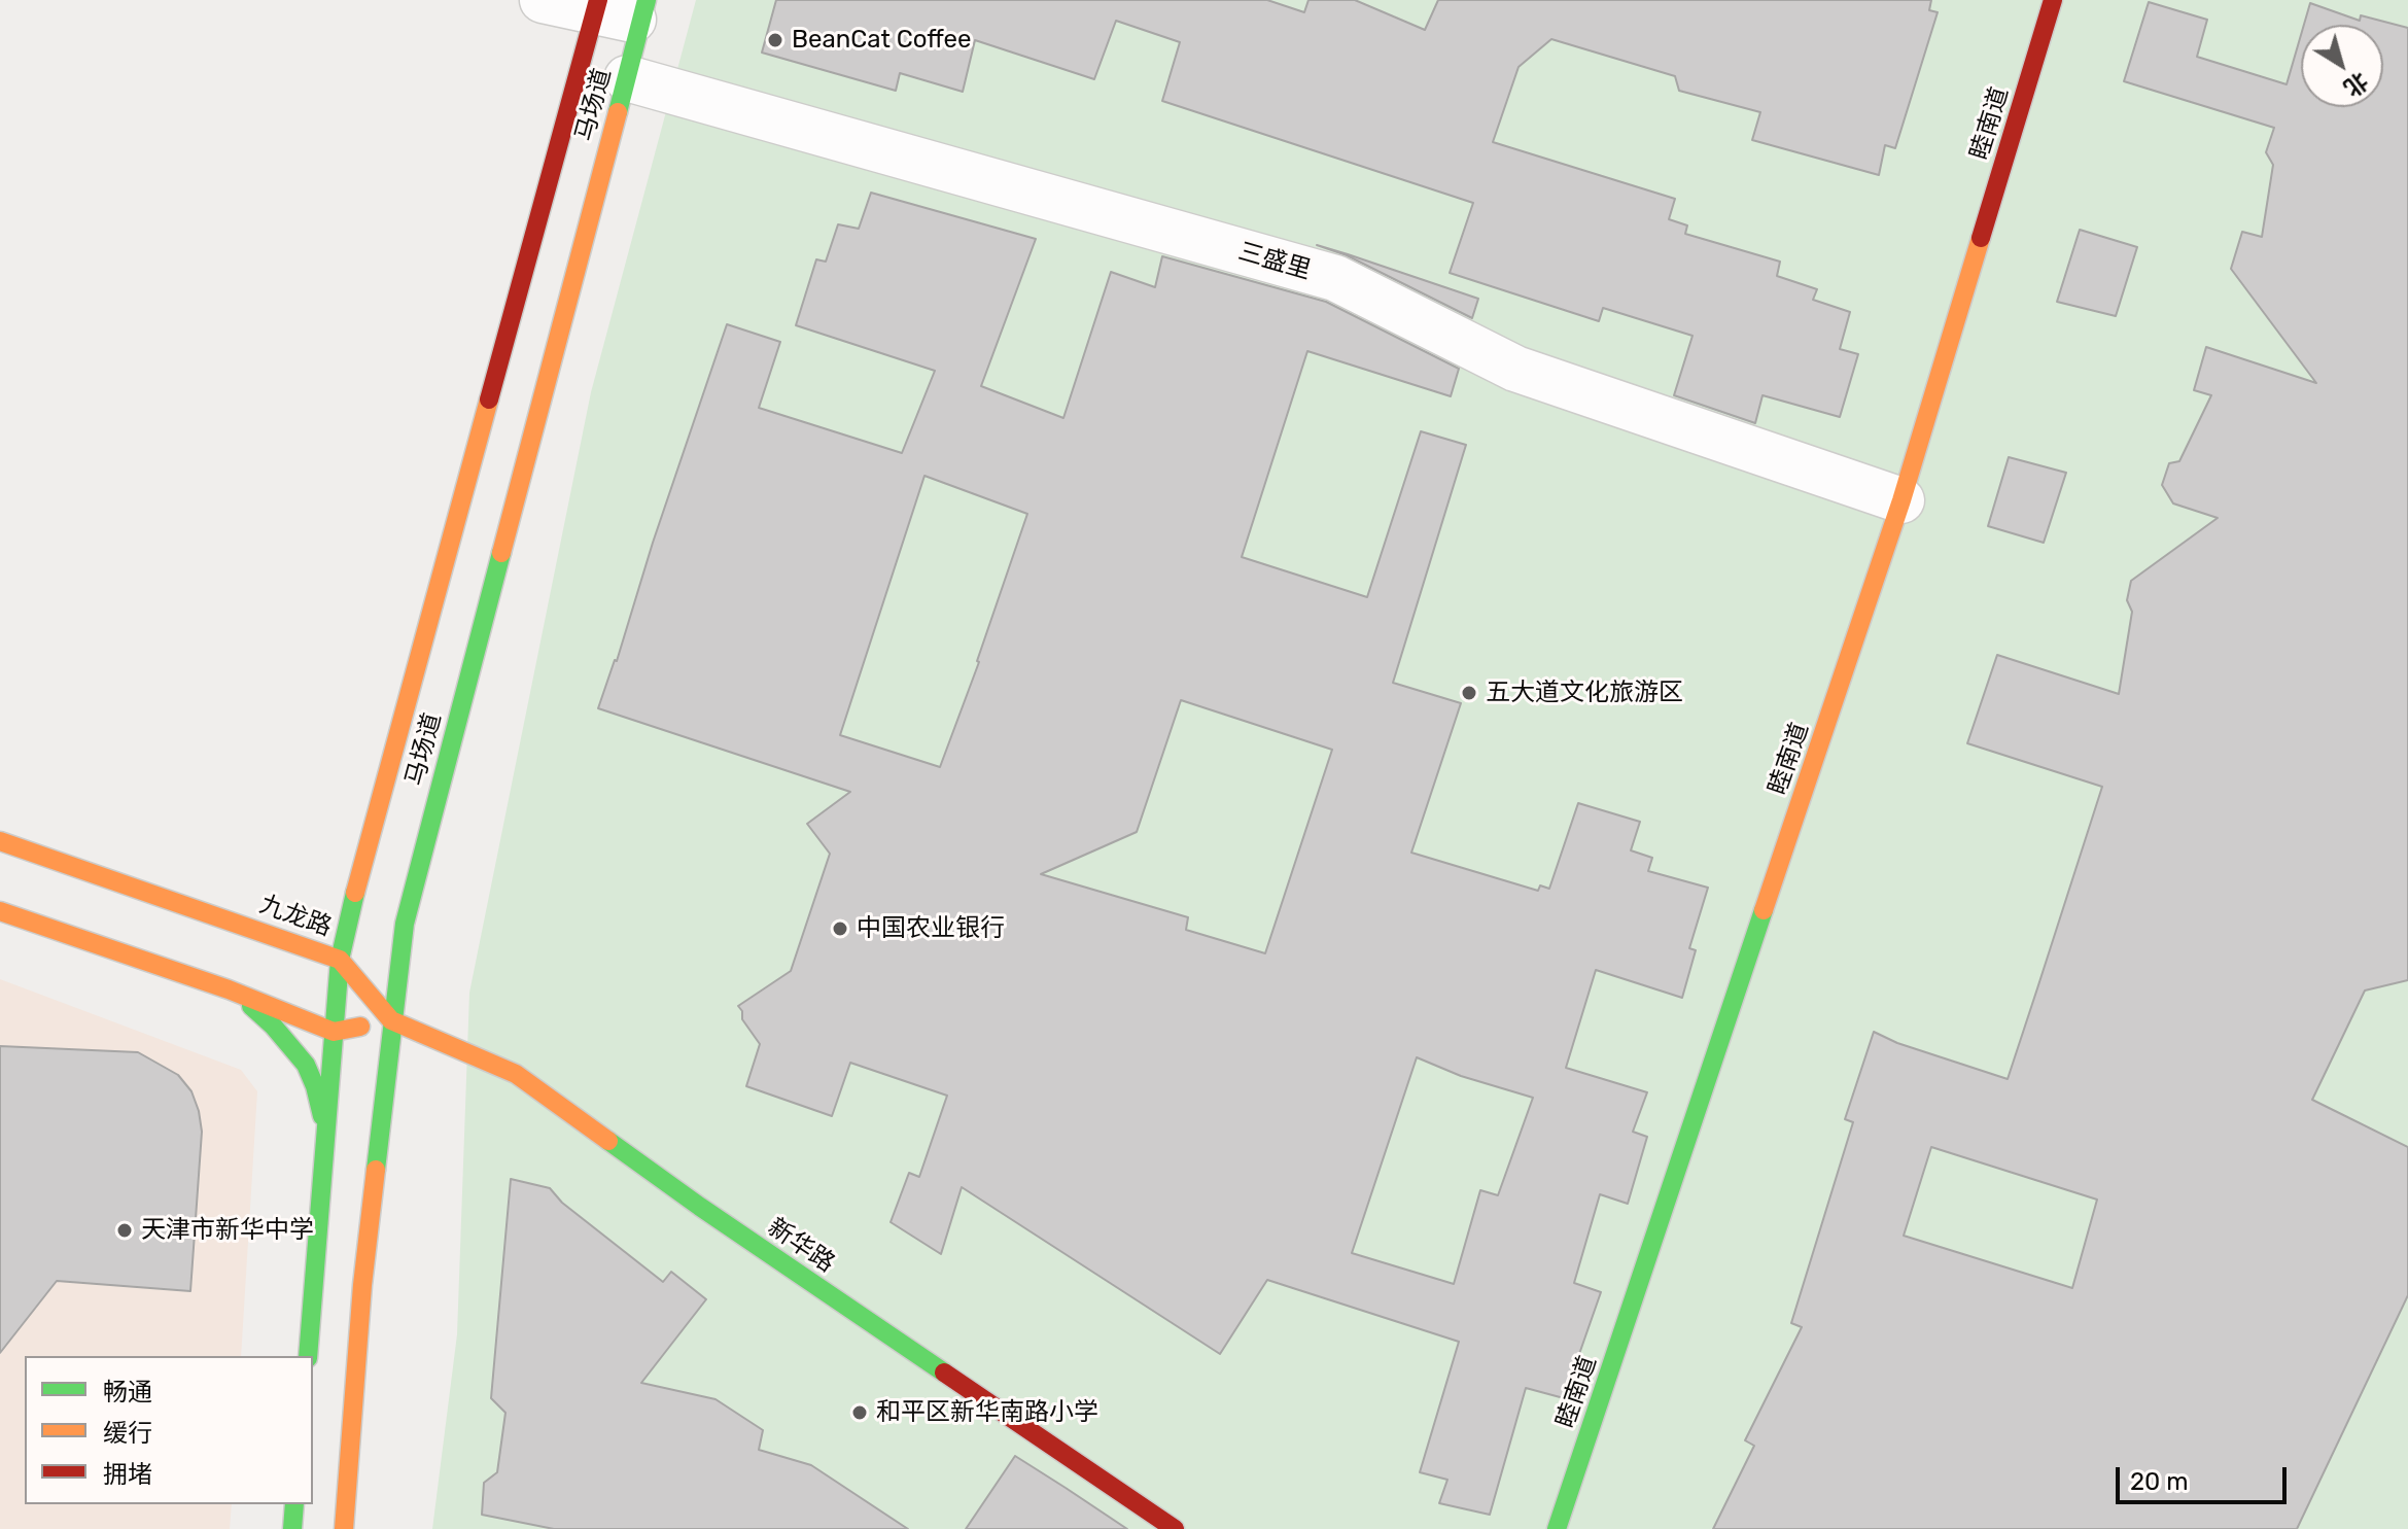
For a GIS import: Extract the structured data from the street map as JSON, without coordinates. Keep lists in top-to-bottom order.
{
  "streets": {
    "main road": [
      "马场道",
      "睦南道",
      "九龙路",
      "新华路"
    ],
    "street": ["三盛里"]
  },
  "crossings": [
    ["马场道", "三盛里"],
    ["马场道", "九龙路"],
    ["马场道", "新华路"],
    ["睦南道", "三盛里"],
    ["九龙路", "新华路"]
  ],
  "places": [
    "BeanCat Coffee",
    "五大道文化旅游区",
    "中国农业银行",
    "天津市新华中学",
    "和平区新华南路小学"
  ],
  "legend": ["畅通", "缓行", "拥堵"],
  "scale_bar": "20 m",
  "north": "bottom right"
}
